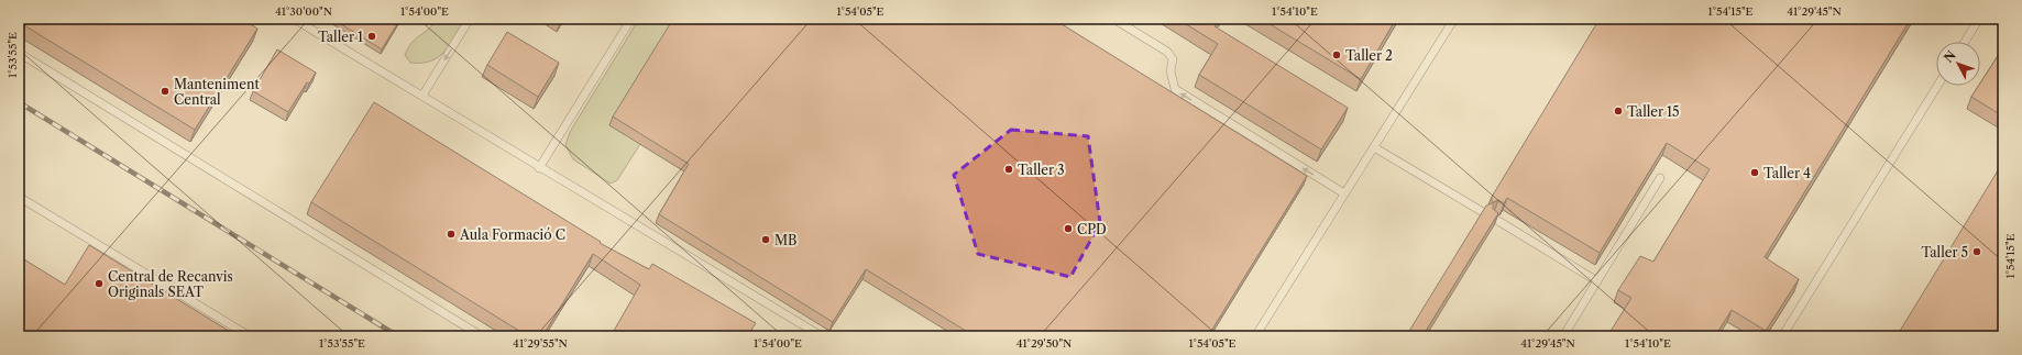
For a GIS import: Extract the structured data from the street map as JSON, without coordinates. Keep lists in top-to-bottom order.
{
  "places": [
    "Taller 1",
    "Taller 2",
    "Manteniment Central",
    "Taller 15",
    "Taller 3",
    "Taller 4",
    "CPD",
    "Aula Formació C",
    "MB",
    "Taller 5",
    "Central de Recanvis Originals SEAT"
  ],
  "north": "top left",
  "coordinates": [
    "41°30'00\"N",
    "1°54'00\"E",
    "1°54'05\"E",
    "1°54'10\"E",
    "1°54'15\"E",
    "41°29'45\"N",
    "1°53'55\"E",
    "41°29'55\"N",
    "41°29'50\"N"
  ]
}
